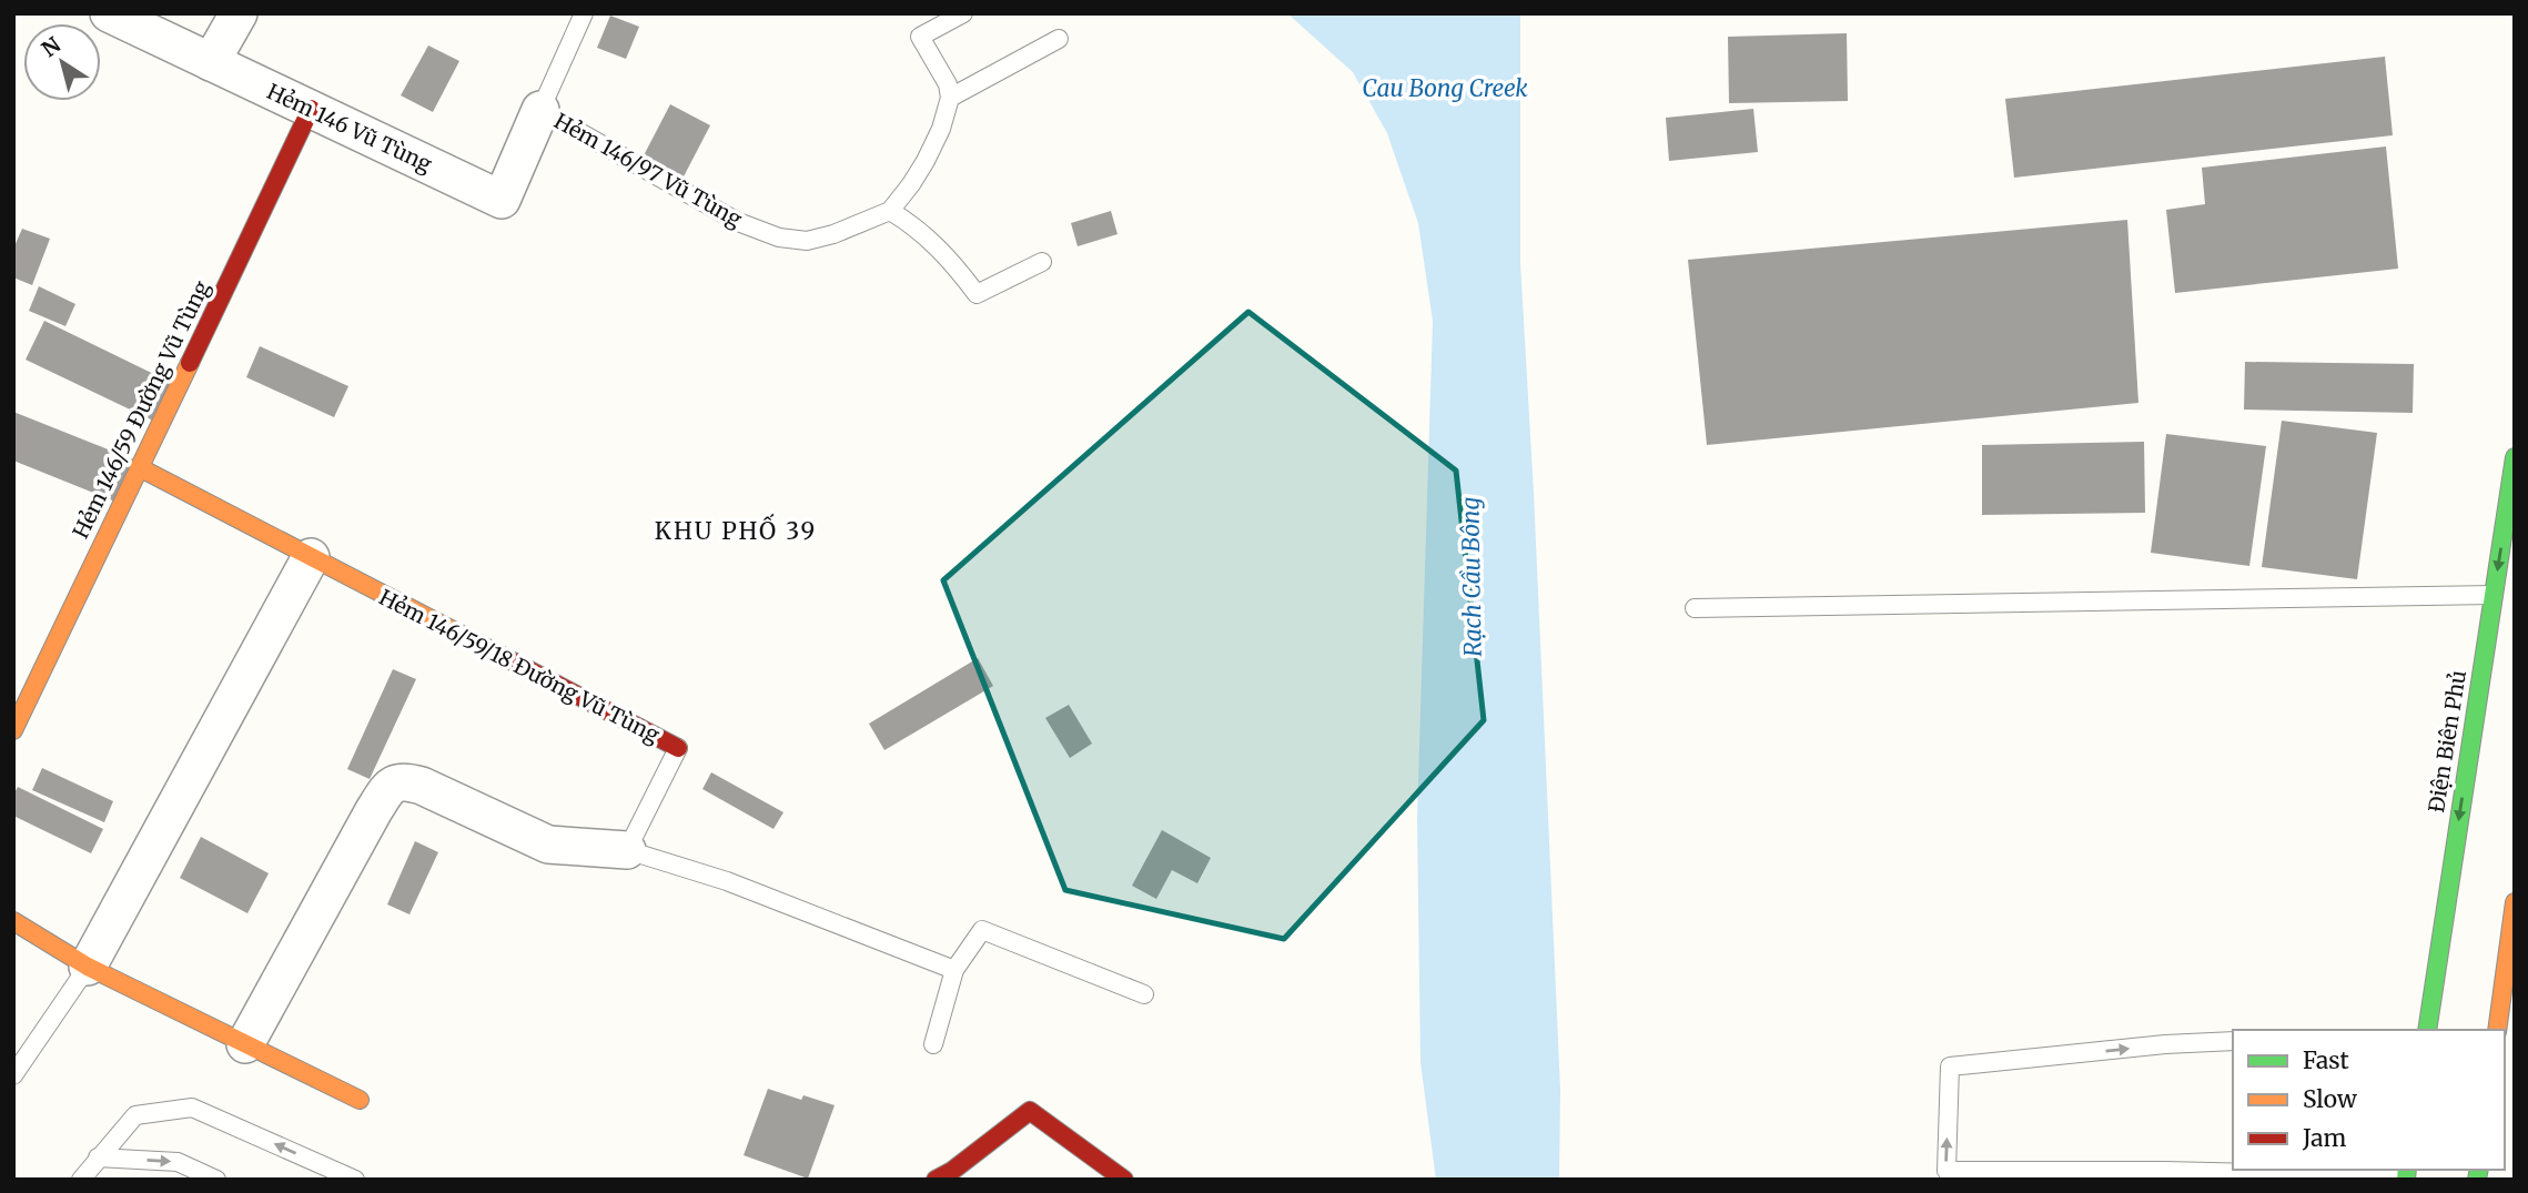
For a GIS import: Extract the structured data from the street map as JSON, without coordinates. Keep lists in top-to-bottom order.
{
  "streets": {
    "street": [
      "Hẻm 146 Vũ Tùng",
      "Hẻm 146/59 Đường Vũ Tùng",
      "Hẻm 146/59/18 Đường Vũ Tùng",
      "Điện Biên Phủ"
    ],
    "lane": ["Hẻm 146/97 Vũ Tùng"]
  },
  "crossings": [
    ["Hẻm 146 Vũ Tùng", "Hẻm 146/97 Vũ Tùng"],
    ["Hẻm 146 Vũ Tùng", "Hẻm 146/59 Đường Vũ Tùng"],
    ["Hẻm 146/59 Đường Vũ Tùng", "Hẻm 146/59/18 Đường Vũ Tùng"]
  ],
  "one_way": ["Điện Biên Phủ"],
  "districts": ["KHU PHỐ 39"],
  "water": ["Cau Bong Creek", "Rạch Cầu Bông"],
  "legend": ["Fast", "Slow", "Jam"],
  "north": "top left"
}
